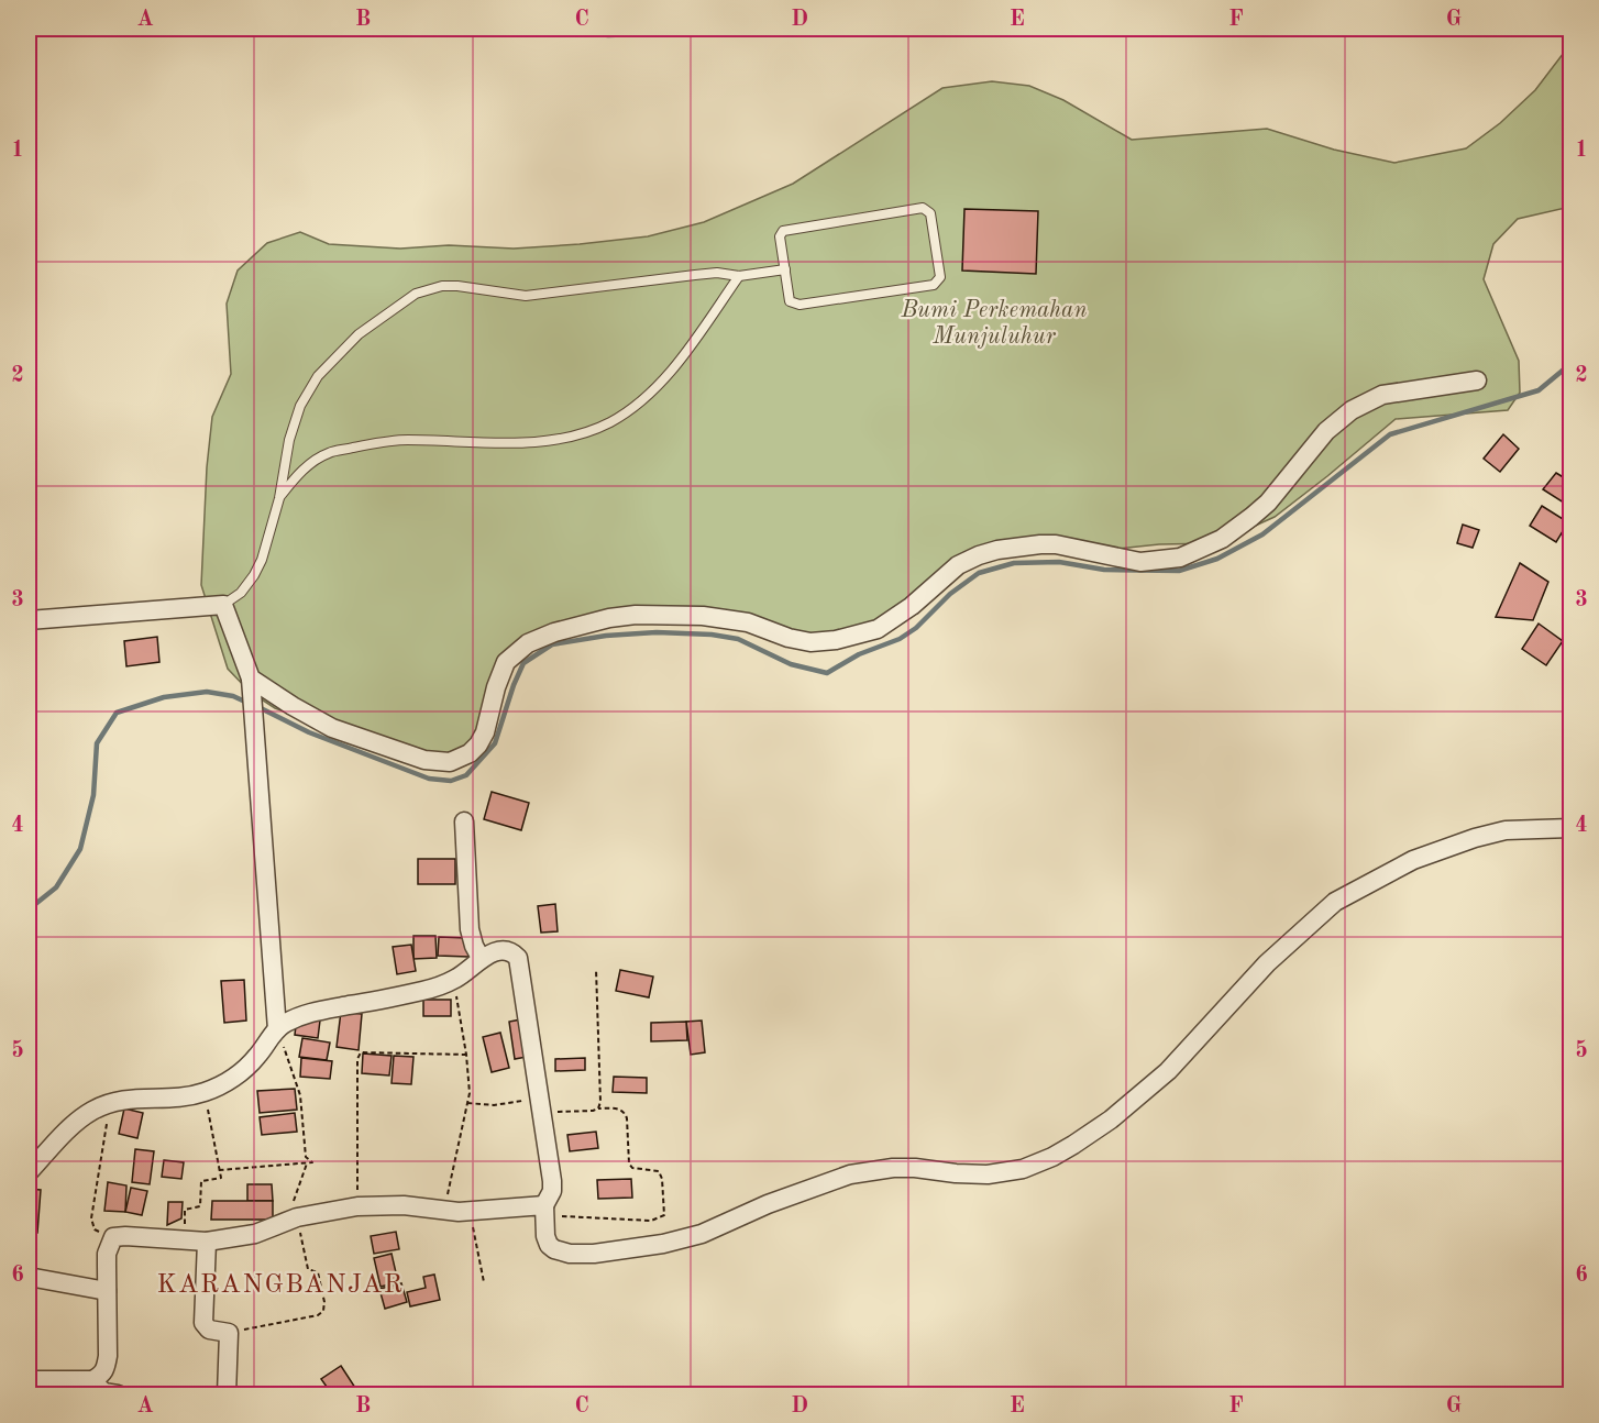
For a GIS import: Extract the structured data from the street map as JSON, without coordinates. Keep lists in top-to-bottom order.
{
  "districts": ["KARANGBANJAR"],
  "parks": ["Bumi Perkemahan Munjuluhur"],
  "grid": {
    "columns": [
      "A",
      "B",
      "C",
      "D",
      "E",
      "F",
      "G"
    ],
    "rows": [
      "1",
      "2",
      "3",
      "4",
      "5",
      "6"
    ]
  }
}
